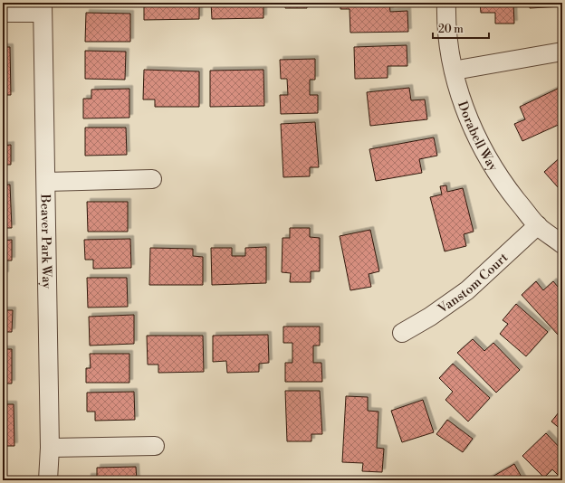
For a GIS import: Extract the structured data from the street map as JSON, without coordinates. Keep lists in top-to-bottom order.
{
  "streets": {
    "street": ["Dorabell Way", "Beaver Park Way", "Vanstom Court"]
  },
  "crossings": [
    ["Dorabell Way", "Vanstom Court"]
  ],
  "scale_bar": "20 m"
}
